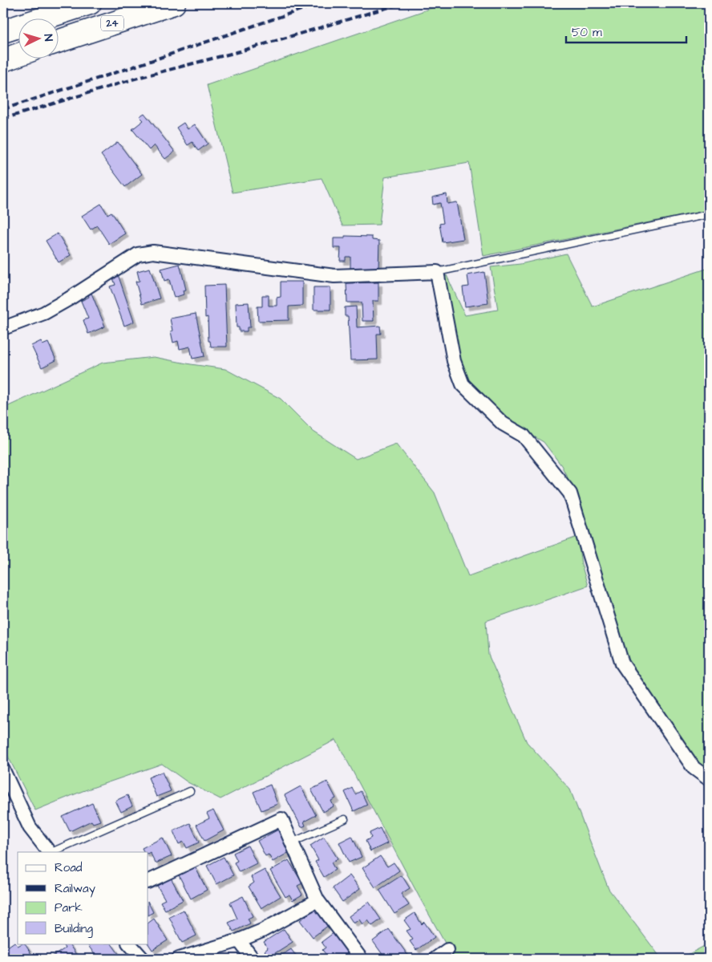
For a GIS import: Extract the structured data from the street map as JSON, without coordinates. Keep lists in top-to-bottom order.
{
  "streets": {
    "highway": ["24"]
  },
  "legend": [
    "Road",
    "Railway",
    "Park",
    "Building"
  ],
  "scale_bar": "50 m",
  "north": "right"
}
